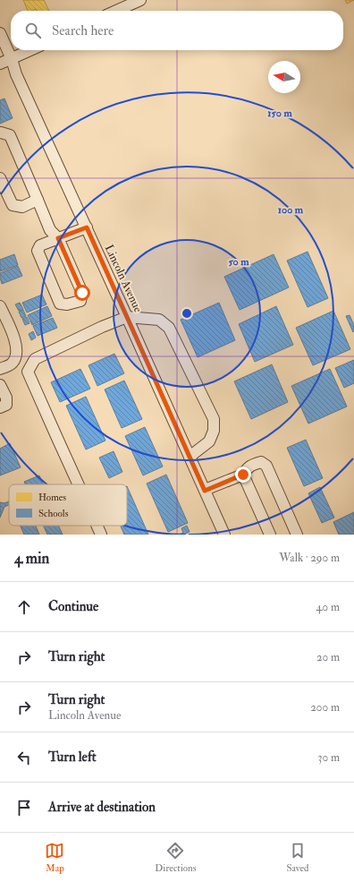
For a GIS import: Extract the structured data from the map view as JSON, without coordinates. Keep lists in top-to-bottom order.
{
  "streets": {
    "street": ["Lincoln Avenue"]
  },
  "legend": ["Homes", "Schools"],
  "north": "left",
  "page": {
    "search": "Search here",
    "heading": ["4 min", "Walk · 290 m"],
    "list": [
      ["Continue", "40 m"],
      ["Turn right", "20 m"],
      ["Turn right", "Lincoln Avenue", "200 m"],
      ["Turn left", "30 m"],
      "Arrive at destination"
    ],
    "nav": ["Map", "Directions", "Saved"]
  },
  "rings": ["150 m", "100 m", "50 m"]
}
